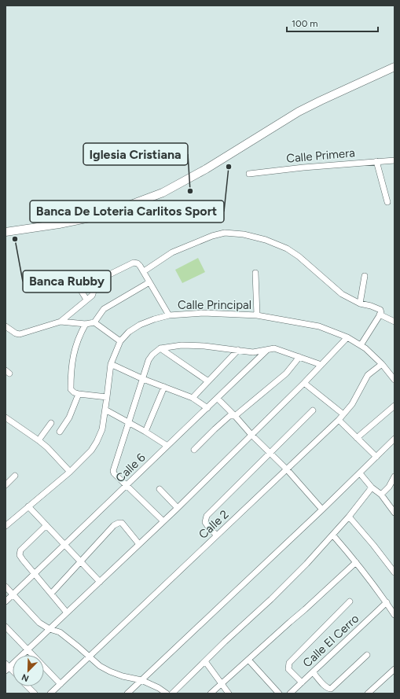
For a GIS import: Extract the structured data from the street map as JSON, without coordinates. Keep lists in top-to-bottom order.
{
  "streets": {
    "street": [
      "Calle Primera",
      "Calle Principal",
      "Calle 6",
      "Calle 2",
      "Calle El Cerro"
    ]
  },
  "crossings": [
    ["Calle Principal", "Calle 2"]
  ],
  "places": ["Banca De Loteria Carlitos Sport", "Iglesia Cristiana", "Banca Rubby"],
  "scale_bar": "100 m",
  "north": "bottom left"
}
